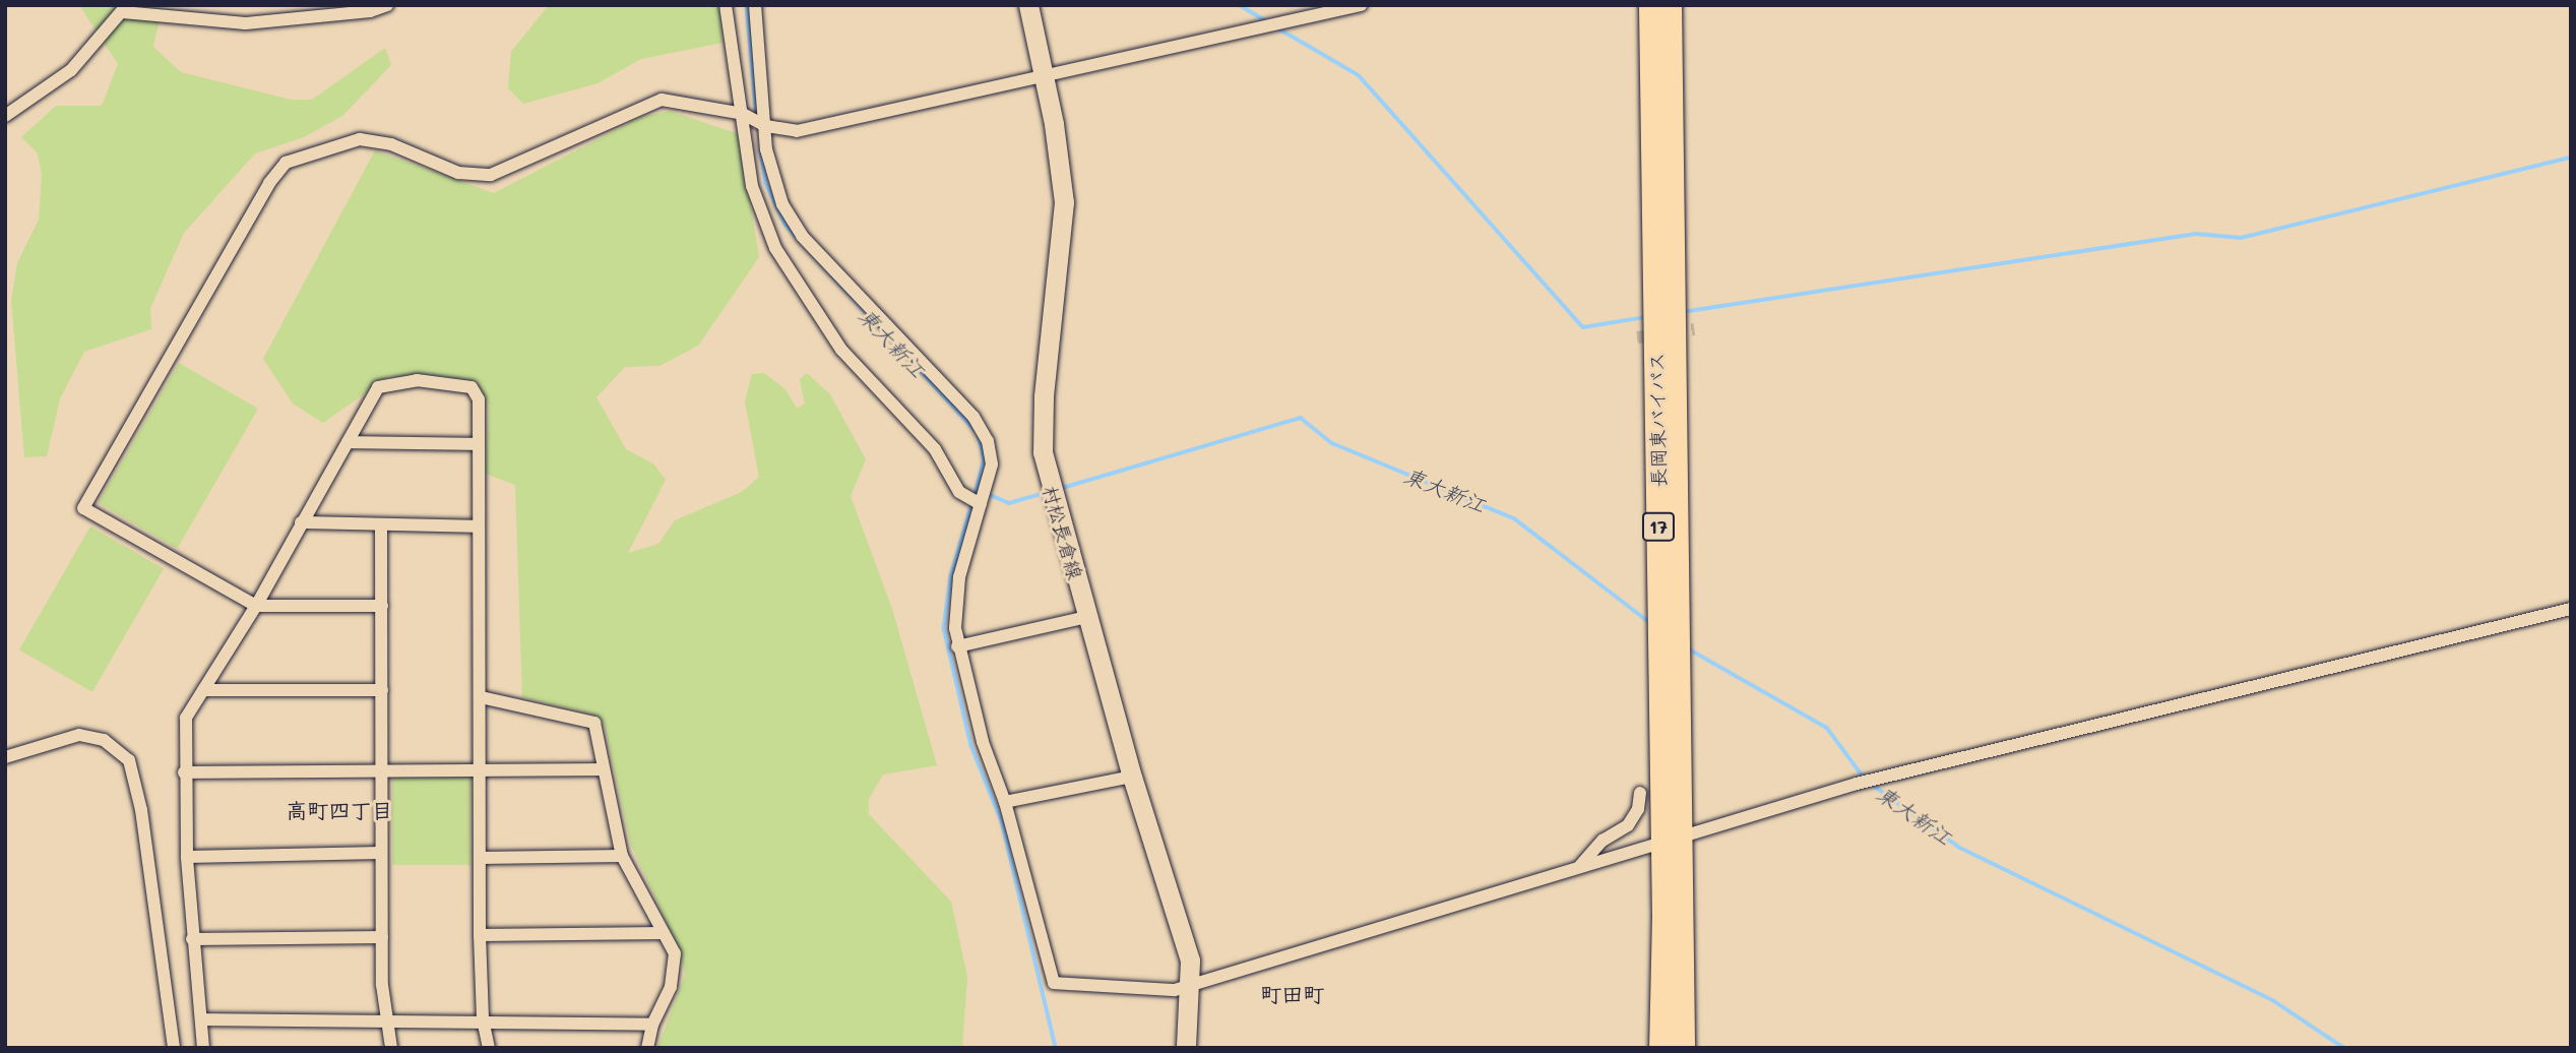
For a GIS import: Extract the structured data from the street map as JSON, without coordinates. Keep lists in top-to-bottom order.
{
  "streets": {
    "highway": ["長岡東バイパス", "17"],
    "main road": ["村松長倉線"]
  },
  "districts": ["高町四丁目", "町田町"],
  "water": ["東大新江"]
}
